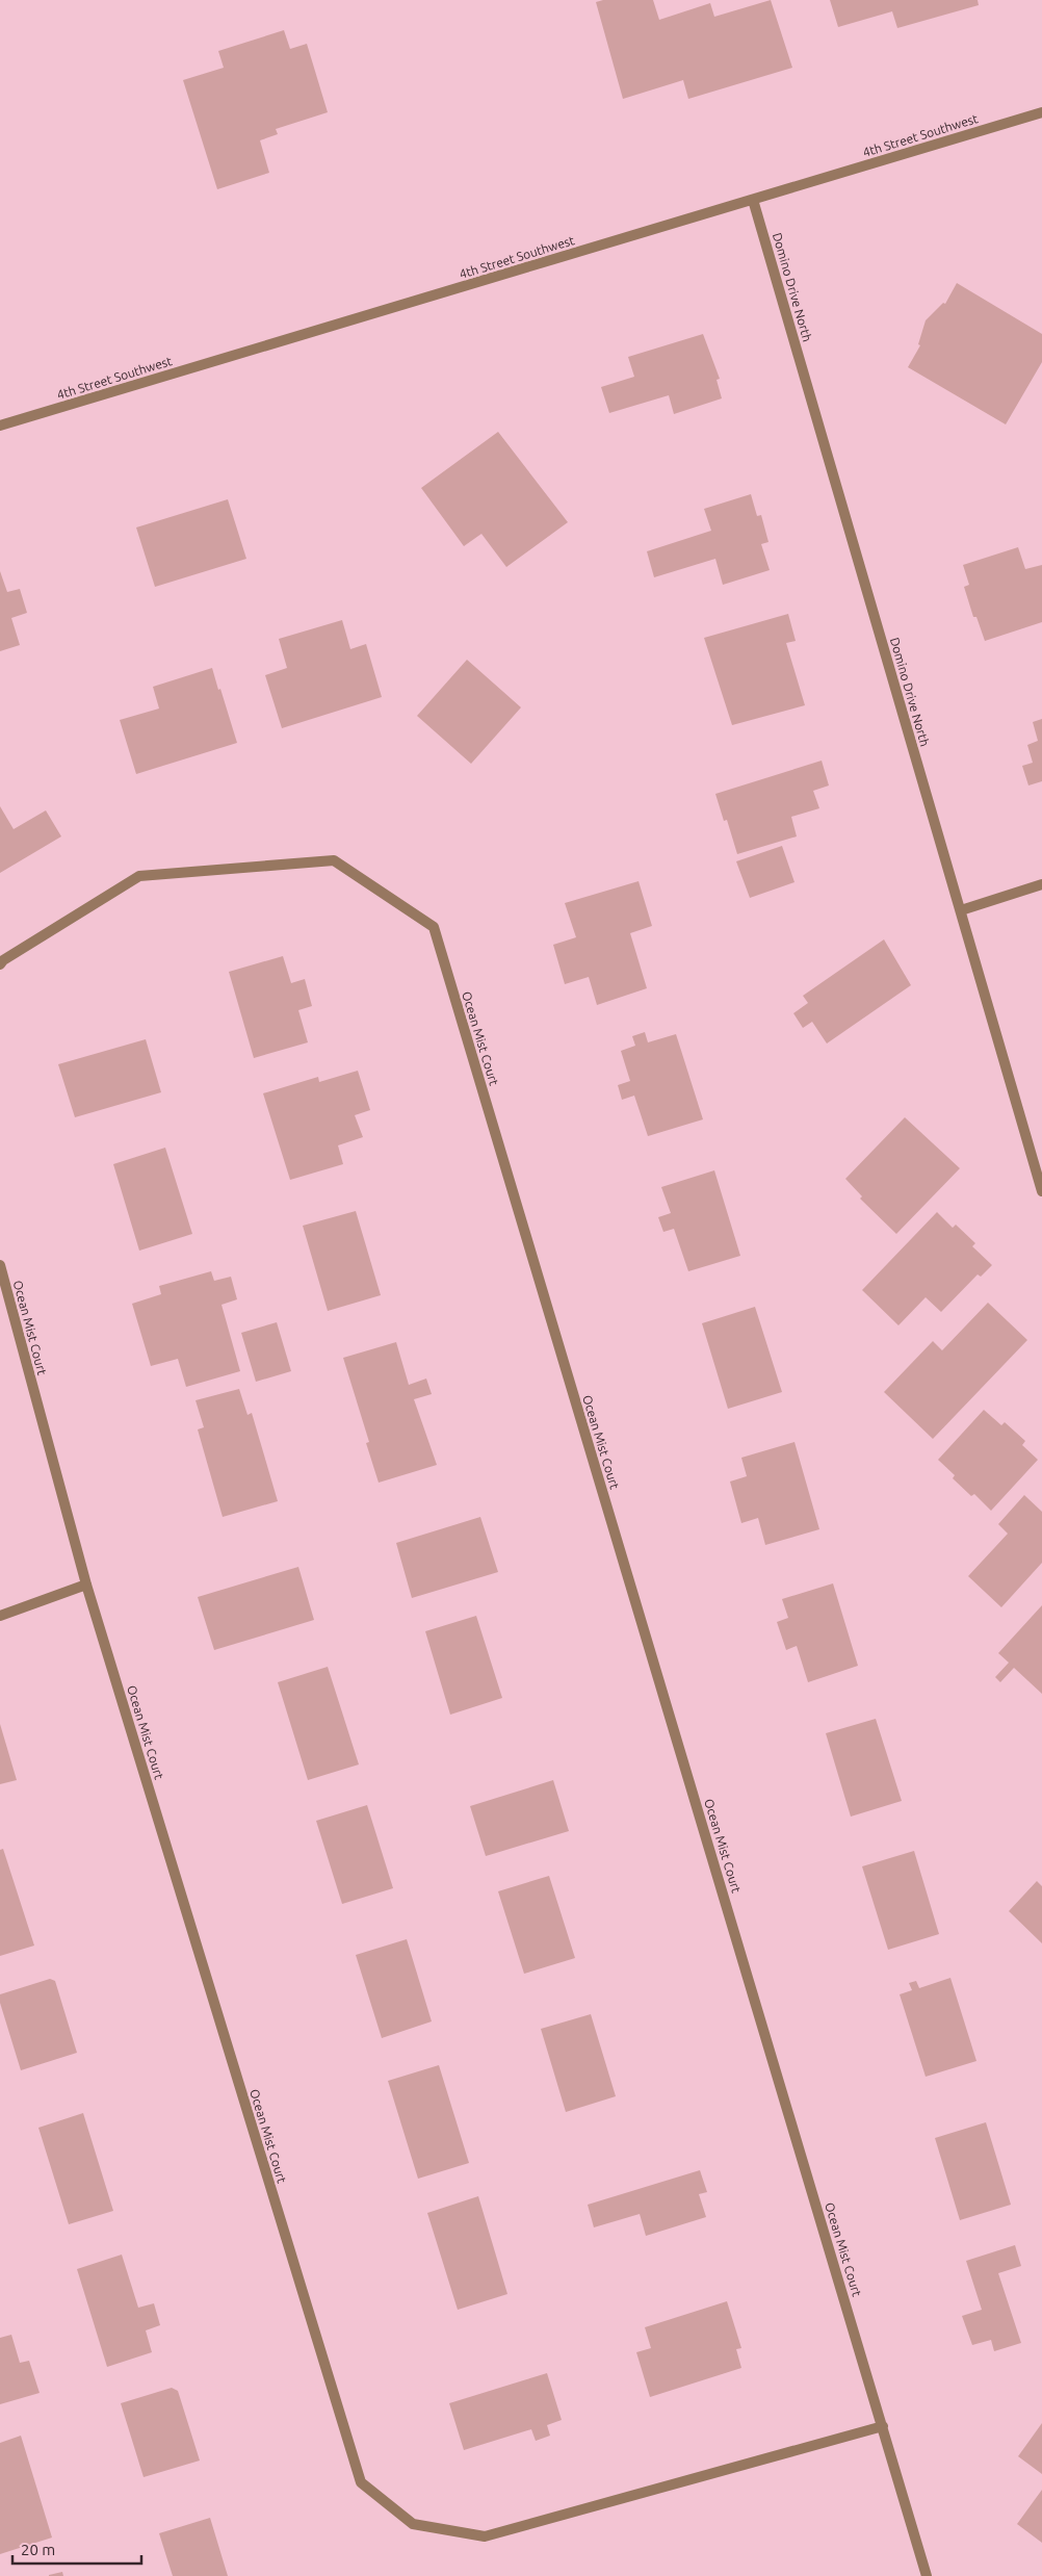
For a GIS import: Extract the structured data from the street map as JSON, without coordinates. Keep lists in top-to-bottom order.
{
  "streets": {
    "street": ["4th Street Southwest", "Domino Drive North", "Ocean Mist Court"]
  },
  "crossings": [
    ["4th Street Southwest", "Domino Drive North"]
  ],
  "scale_bar": "20 m"
}
